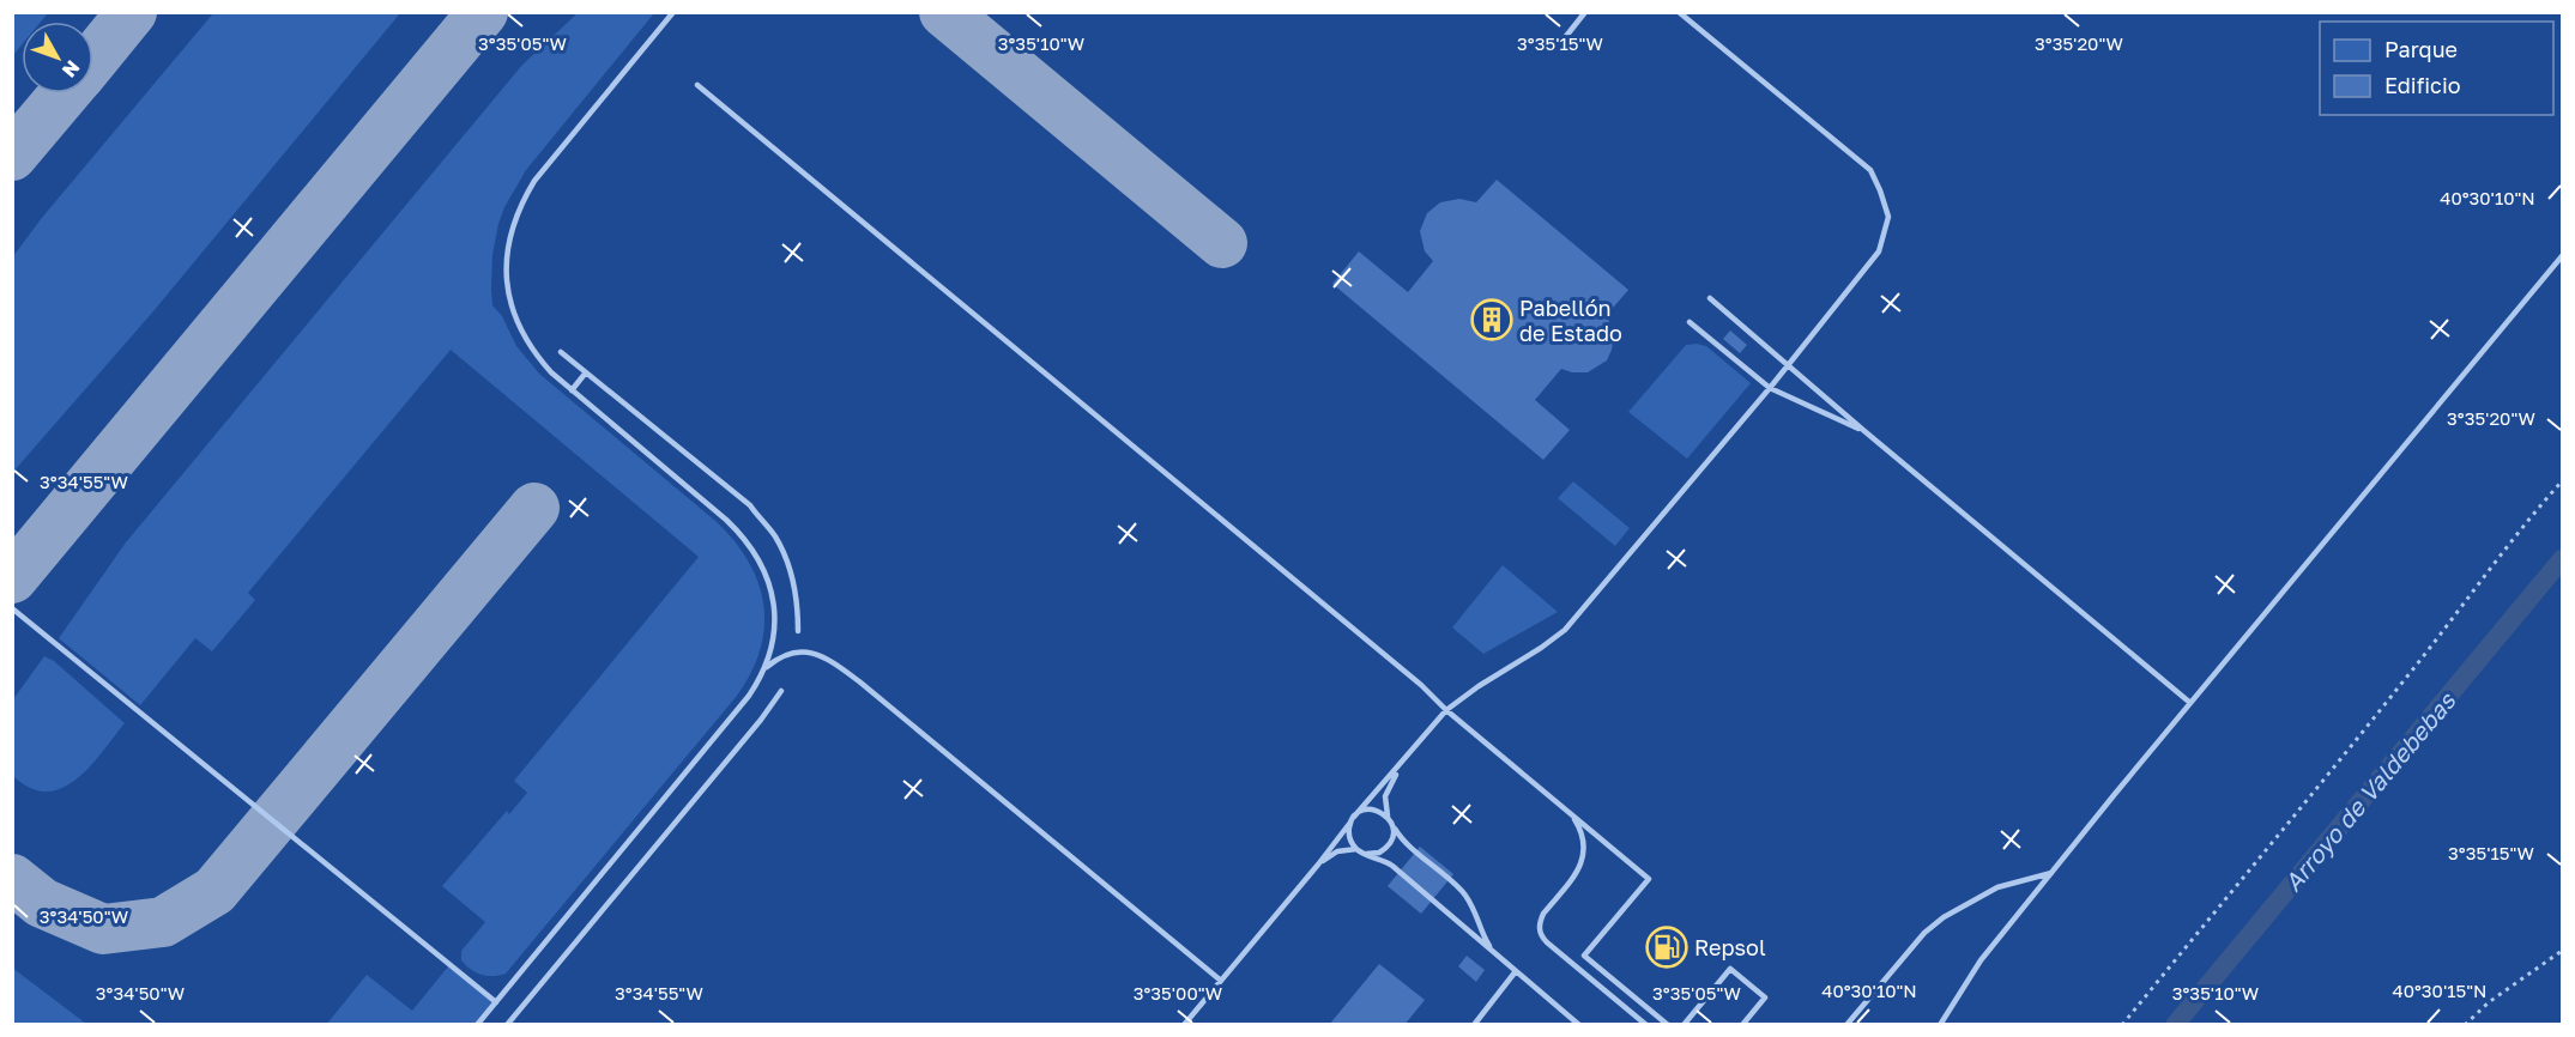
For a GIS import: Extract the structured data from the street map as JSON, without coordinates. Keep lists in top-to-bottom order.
{
  "water": ["Arroyo de Valdebebas"],
  "places": {
    "building": ["Pabellón de Estado"],
    "fuel station": ["Repsol"]
  },
  "legend": ["Parque", "Edificio"],
  "north": "bottom right",
  "coordinates": [
    "3°35'05\"W",
    "3°35'10\"W",
    "3°35'15\"W",
    "3°35'20\"W",
    "40°30'10\"N",
    "3°34'55\"W",
    "3°34'50\"W",
    "40°30'15\"N",
    "3°35'00\"W"
  ]
}
